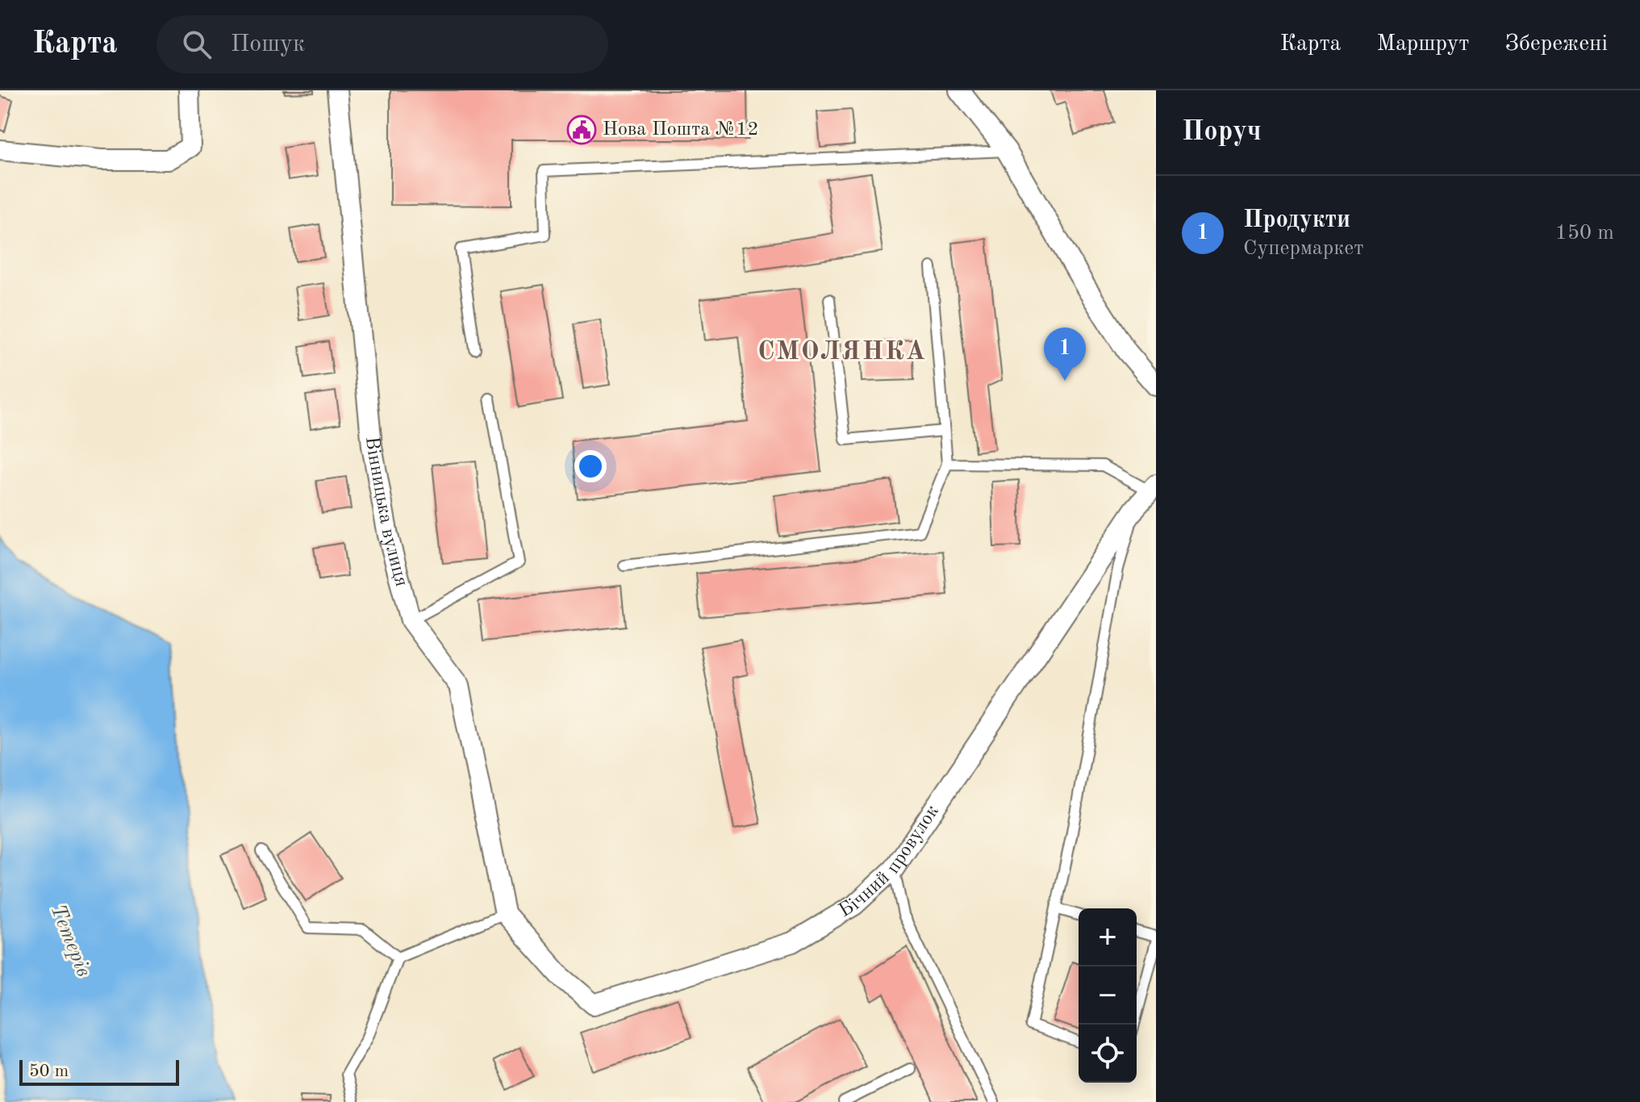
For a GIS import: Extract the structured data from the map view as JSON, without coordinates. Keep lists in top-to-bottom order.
{
  "streets": {
    "street": ["Вінницька вулиця", "Бічний провулок"]
  },
  "crossings": [
    ["Вінницька вулиця", "Бічний провулок"]
  ],
  "districts": ["СМОЛЯНКА"],
  "water": ["Тетерів"],
  "places": {
    "public building": ["Нова Пошта №12"]
  },
  "scale_bar": "50 m",
  "page": {
    "header": "Карта",
    "search": "Пошук",
    "nav": ["Карта", "Маршрут", "Збережені"],
    "heading": "Поруч",
    "list": [
      {
        "mark": "1",
        "name": "Продукти",
        "note": "Супермаркет",
        "value": "150 m"
      }
    ],
    "pins": "1",
    "map_buttons": ["+", "−"],
    "scale": "50 m"
  }
}
